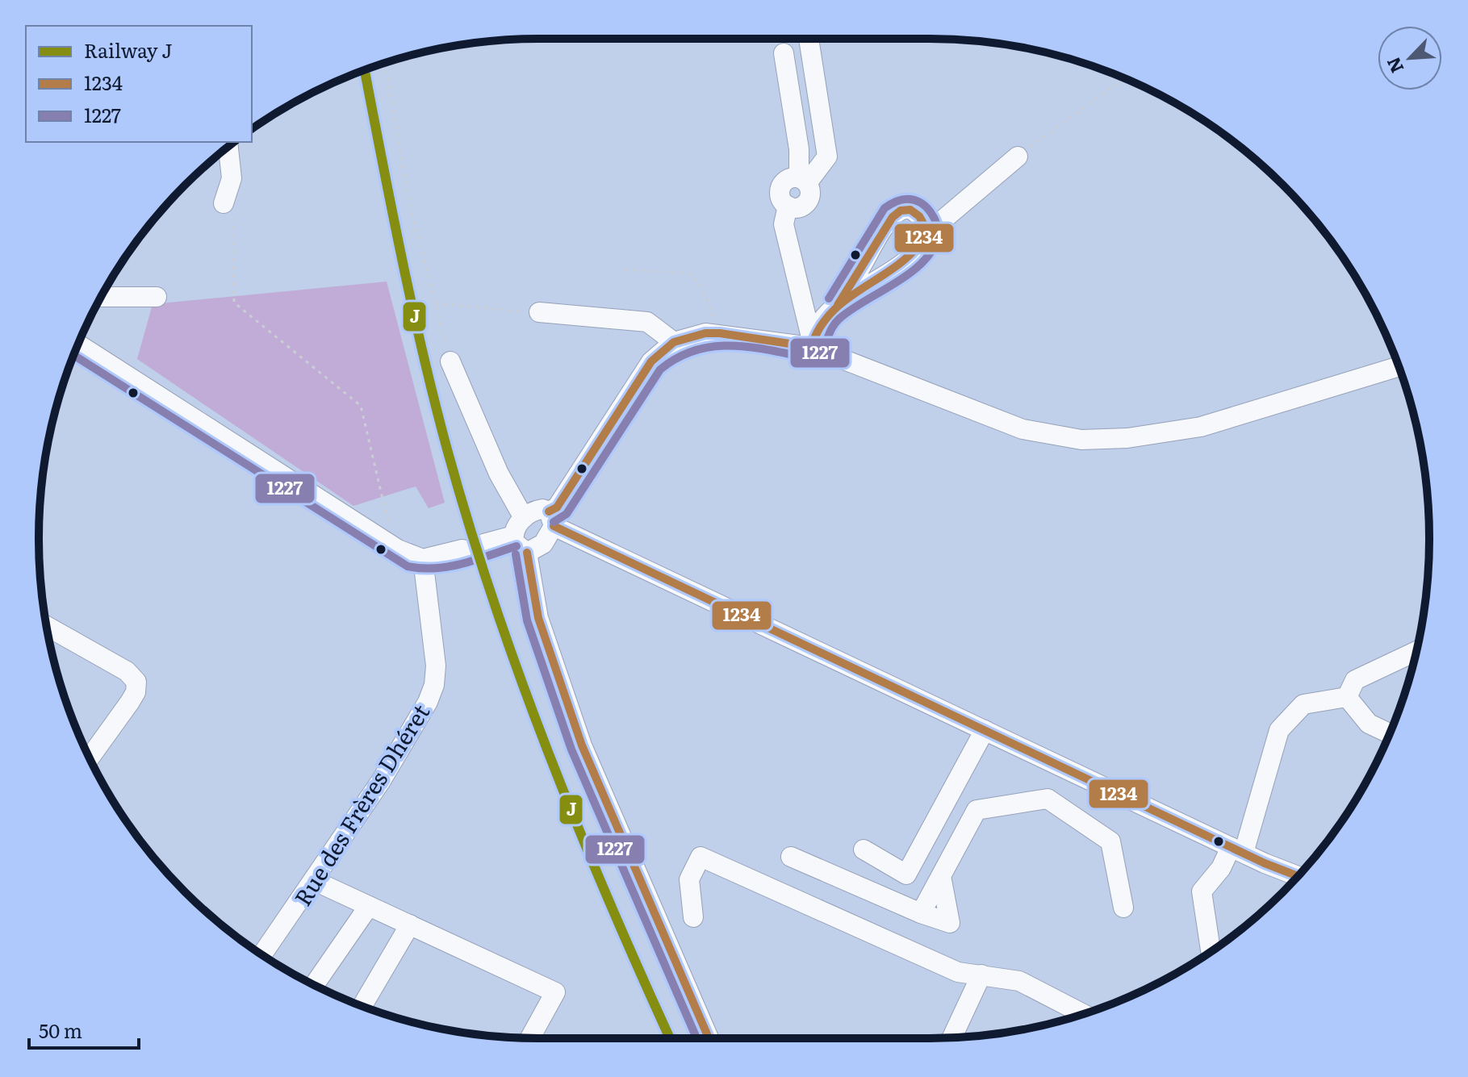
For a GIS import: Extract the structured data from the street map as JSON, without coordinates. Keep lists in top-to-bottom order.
{
  "streets": {
    "street": ["Rue des Frères Dhéret"]
  },
  "lines": ["rail line J", "transit line 1227", "transit line 1234"],
  "legend": ["Railway J", "1234", "1227"],
  "scale_bar": "50 m",
  "north": "bottom left"
}
